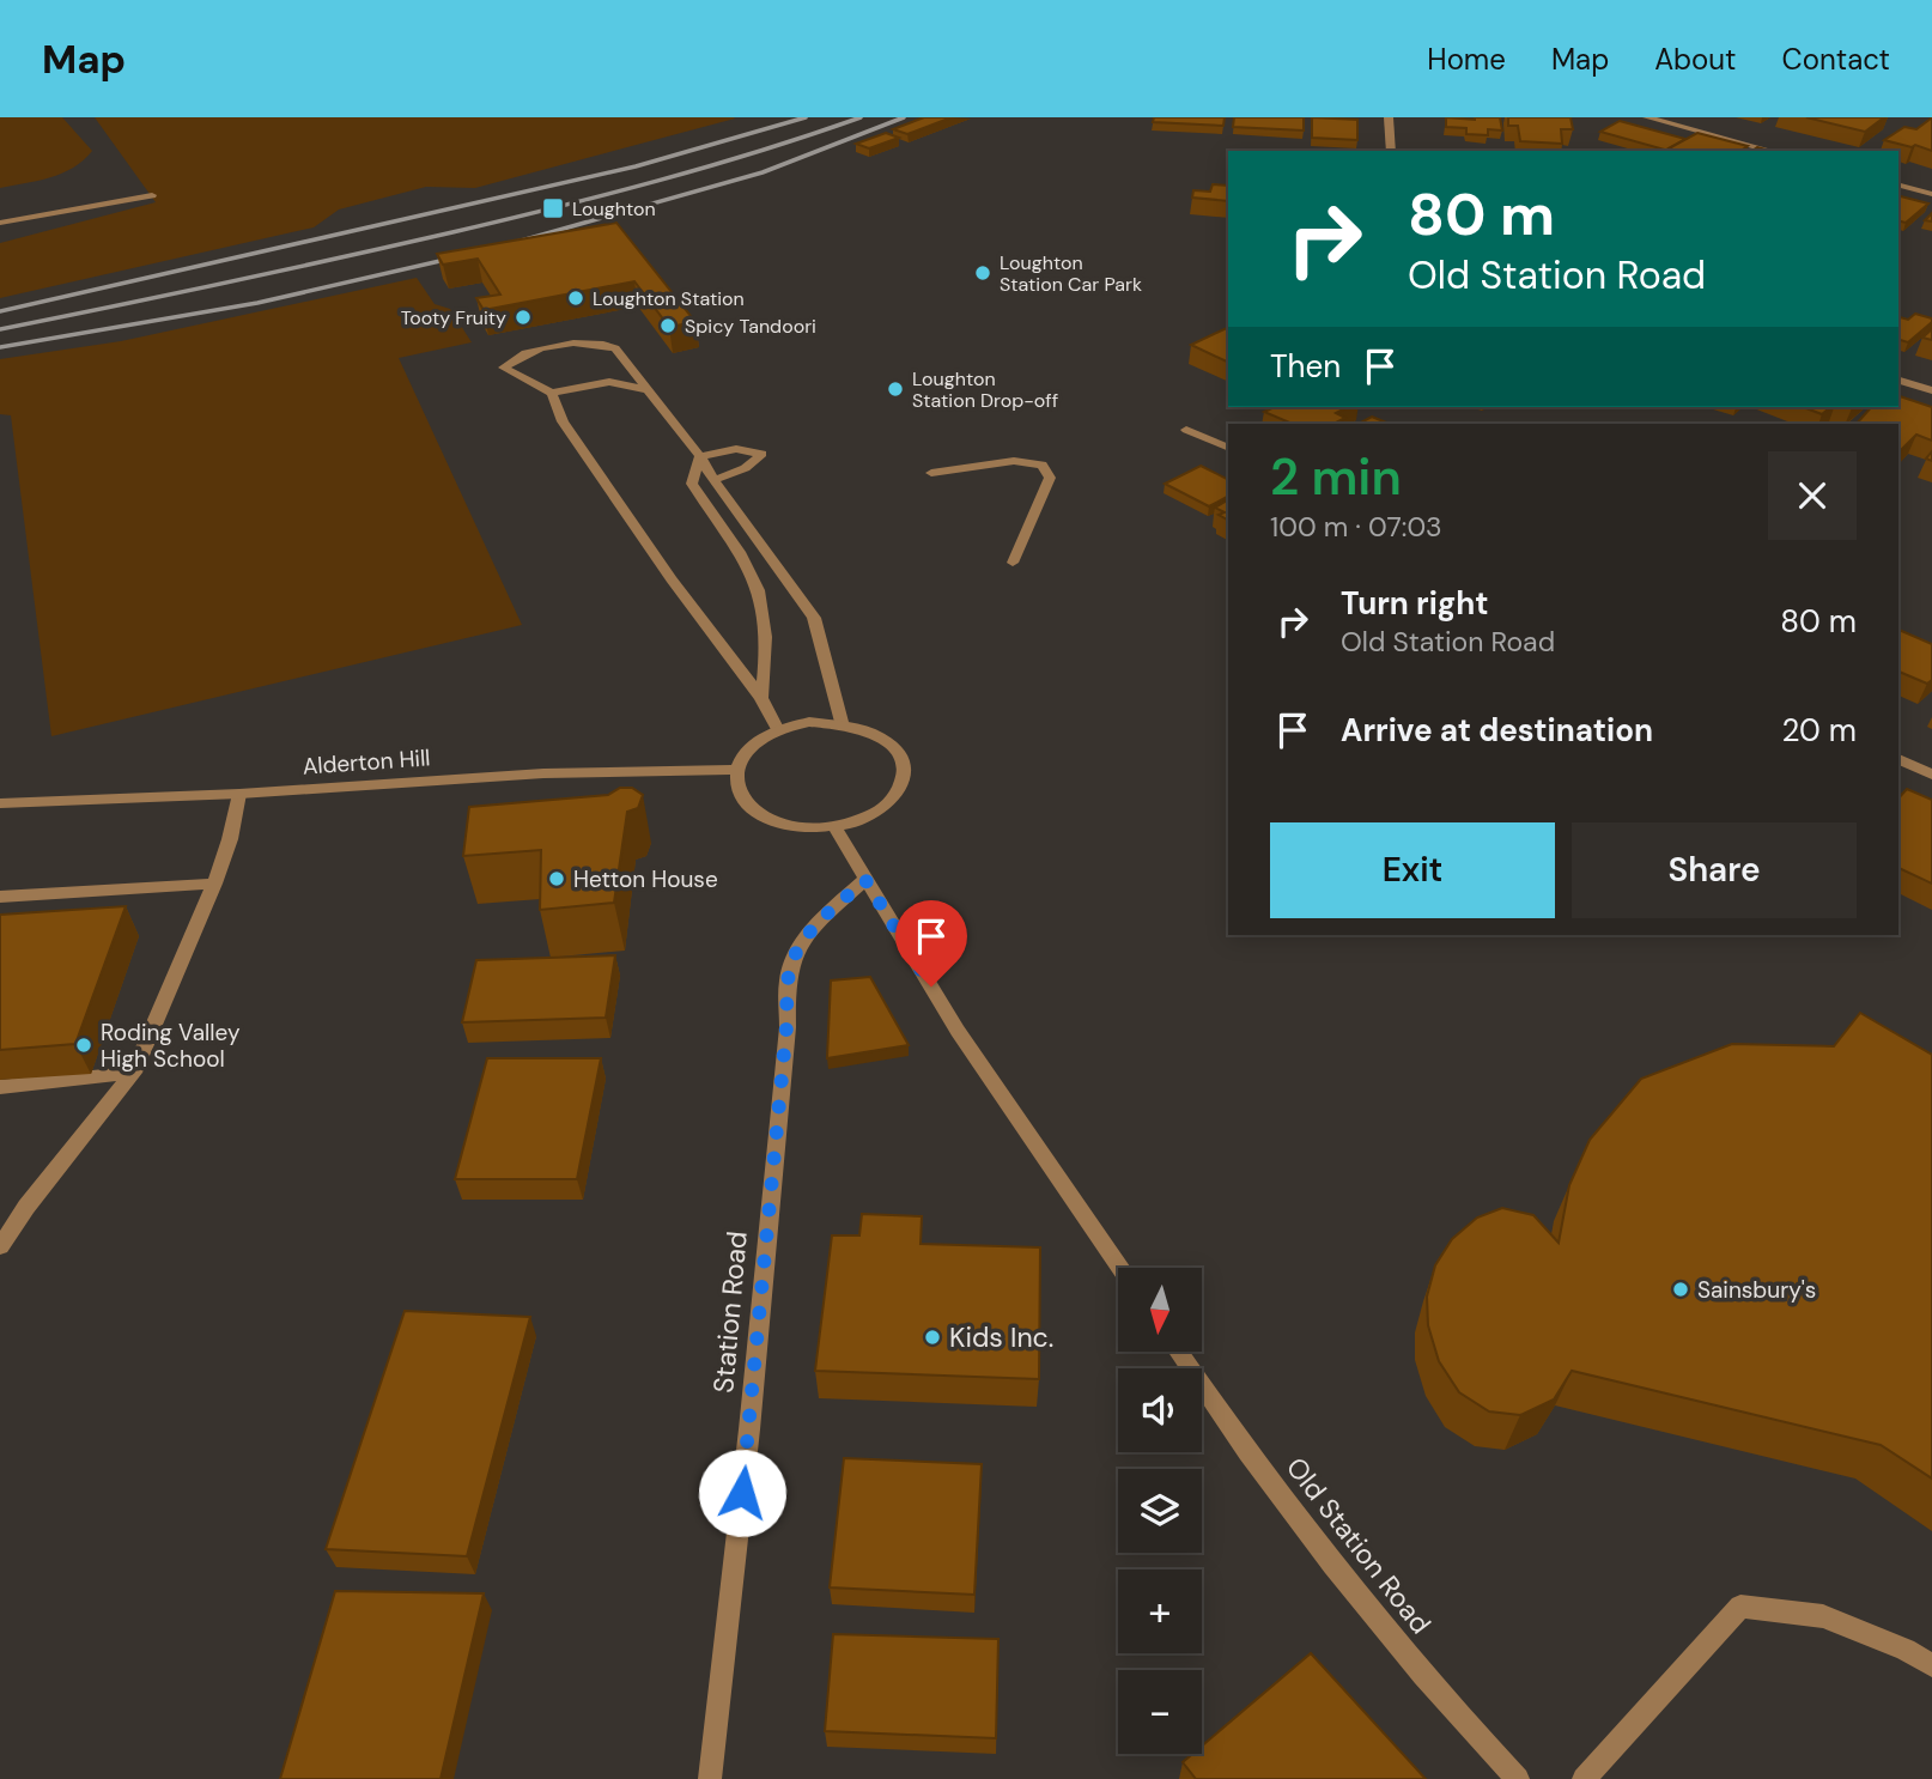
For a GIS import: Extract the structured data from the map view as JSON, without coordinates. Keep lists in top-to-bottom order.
{
  "streets": {
    "street": ["Alderton Hill", "Station Road", "Old Station Road"]
  },
  "places": {
    "transit": ["Loughton"],
    "other": [
      "Loughton Station Car Park",
      "Loughton Station",
      "Tooty Fruity",
      "Spicy Tandoori",
      "Loughton Station Drop-off",
      "Hetton House",
      "Roding Valley High School",
      "Sainsbury's",
      "Kids Inc."
    ]
  },
  "north": "bottom",
  "page": {
    "header": "Map",
    "nav": [
      "Home",
      "Map",
      "About",
      "Contact"
    ],
    "turn": ["80 m", "Old Station Road"],
    "then": "Then",
    "heading": ["2 min", "100 m · 07:03"],
    "list": [
      {
        "name": "Turn right",
        "note": "Old Station Road",
        "value": "80 m"
      },
      {
        "name": "Arrive at destination",
        "value": "20 m"
      }
    ],
    "buttons": ["Exit", "Share"],
    "map_buttons": ["+", "−"]
  }
}
